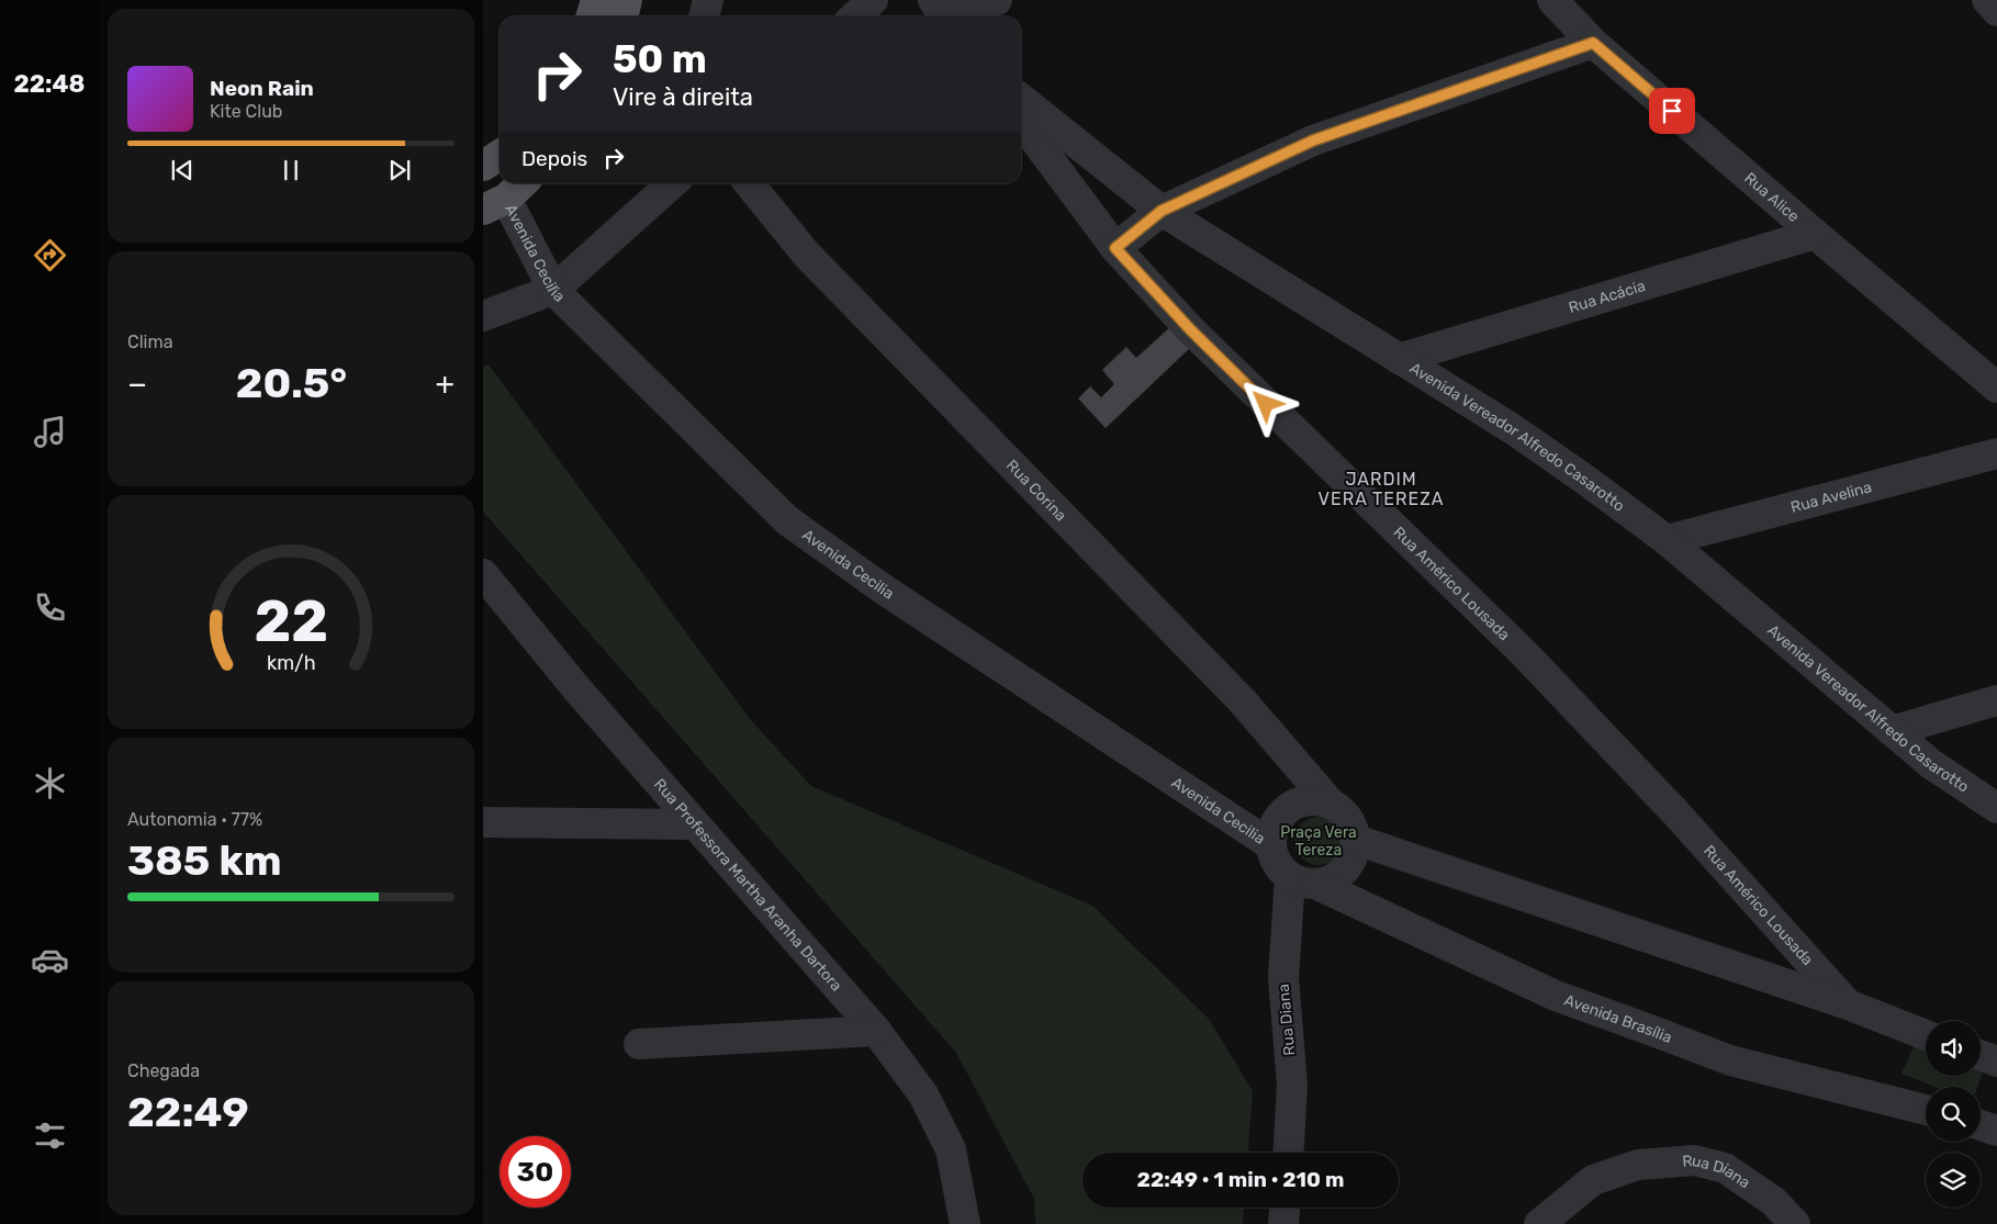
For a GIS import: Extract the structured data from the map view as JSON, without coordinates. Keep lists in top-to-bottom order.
{
  "streets": {
    "street": [
      "Rua Alice",
      "Avenida Cecilia",
      "Rua Acácia",
      "Avenida Vereador Alfredo Casarotto",
      "Rua Corina",
      "Rua Avelina",
      "Rua Américo Lousada",
      "Rua Professora Martha Aranha Dartora",
      "Avenida Brasília",
      "Rua Diana"
    ]
  },
  "crossings": [
    ["Rua Alice", "Rua Acácia"],
    ["Avenida Cecilia", "Rua Corina"],
    ["Avenida Cecilia", "Avenida Brasília"],
    ["Avenida Cecilia", "Rua Diana"],
    ["Rua Acácia", "Avenida Vereador Alfredo Casarotto"],
    ["Avenida Vereador Alfredo Casarotto", "Rua Avelina"],
    ["Rua Corina", "Avenida Brasília"],
    ["Rua Corina", "Rua Diana"],
    ["Avenida Brasília", "Rua Diana"]
  ],
  "districts": ["JARDIM VERA TEREZA"],
  "parks": ["Praça Vera Tereza"],
  "page": {
    "tabs": "22:48",
    "turn": ["50 m", "Vire à direita"],
    "song": ["Neon Rain", "Kite Club"],
    "then": "Depois",
    "tile": [
      "Clima",
      ["Autonomia · 77%", "385 km"],
      ["Chegada", "22:49"]
    ],
    "heat": ["−", "20.5°", "+"],
    "limit": "30",
    "trip": "22:49 · 1 min · 210 m",
    "gauge": ["22", "km/h"]
  }
}
